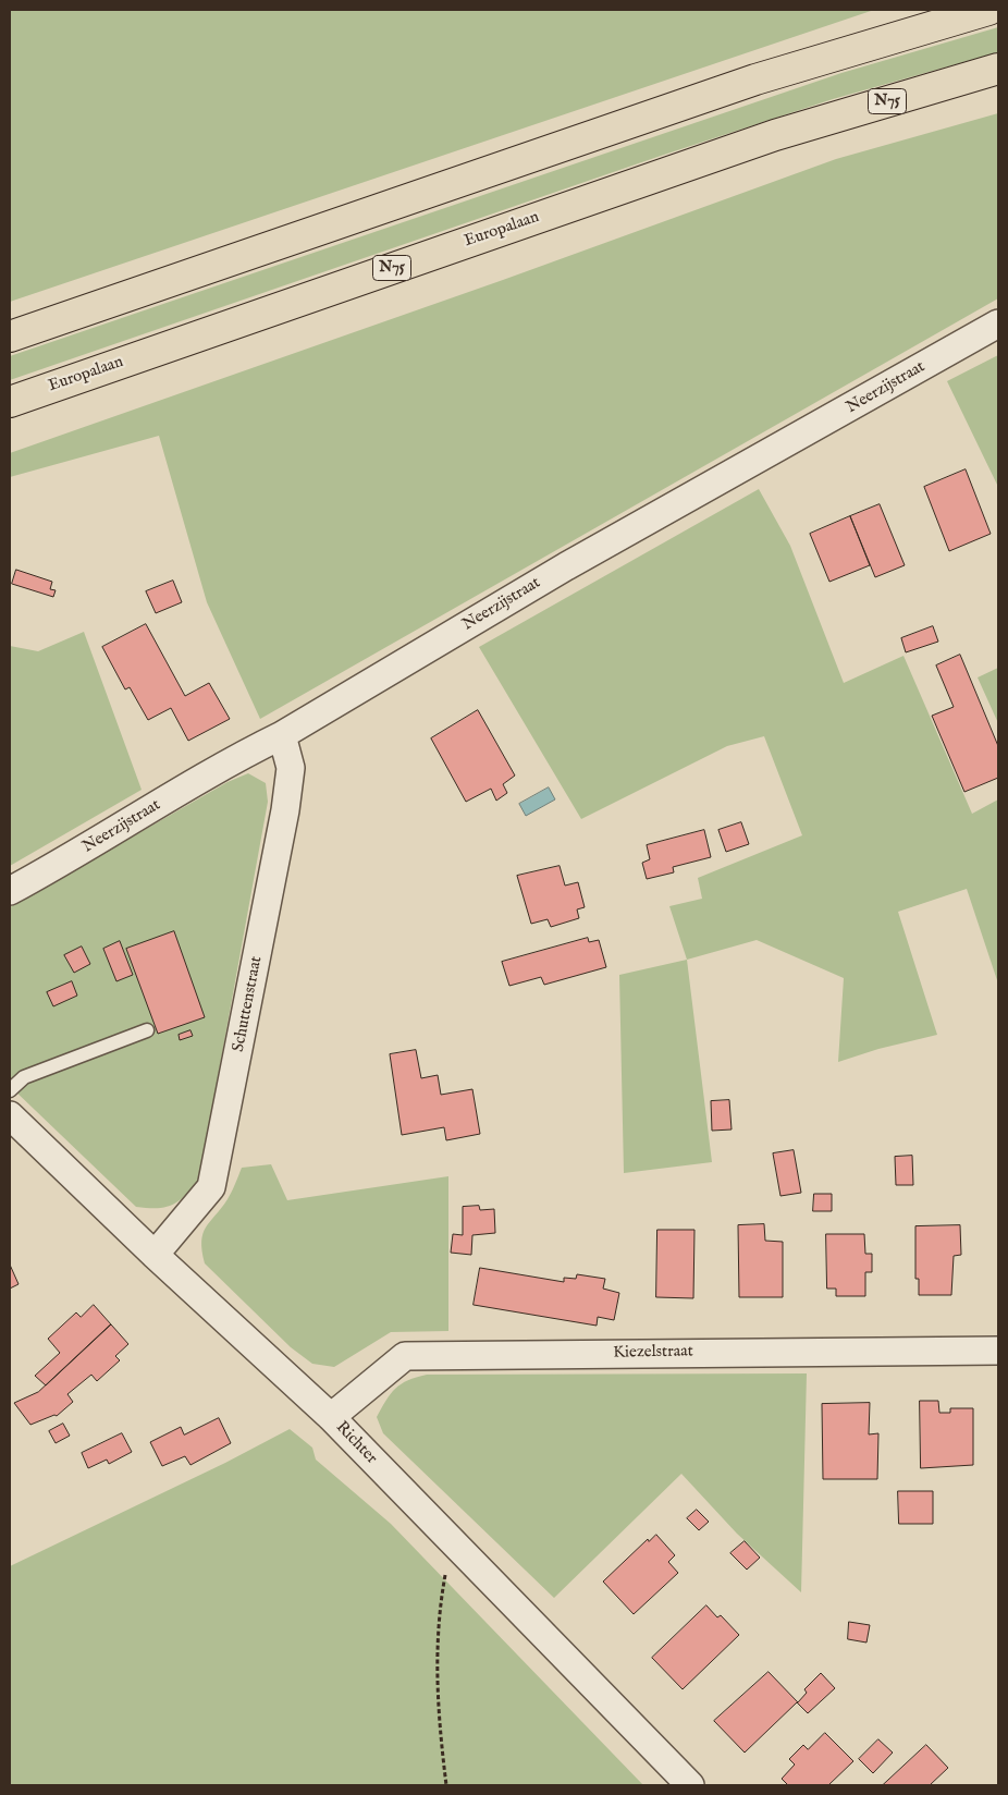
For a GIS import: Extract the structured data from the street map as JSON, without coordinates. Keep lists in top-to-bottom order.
{
  "streets": {
    "highway": ["N75", "Europalaan"],
    "street": [
      "Neerzijstraat",
      "Schuttenstraat",
      "Kiezelstraat",
      "Richter"
    ]
  },
  "crossings": [
    ["Neerzijstraat", "Schuttenstraat"],
    ["Schuttenstraat", "Richter"],
    ["Kiezelstraat", "Richter"]
  ]
}
